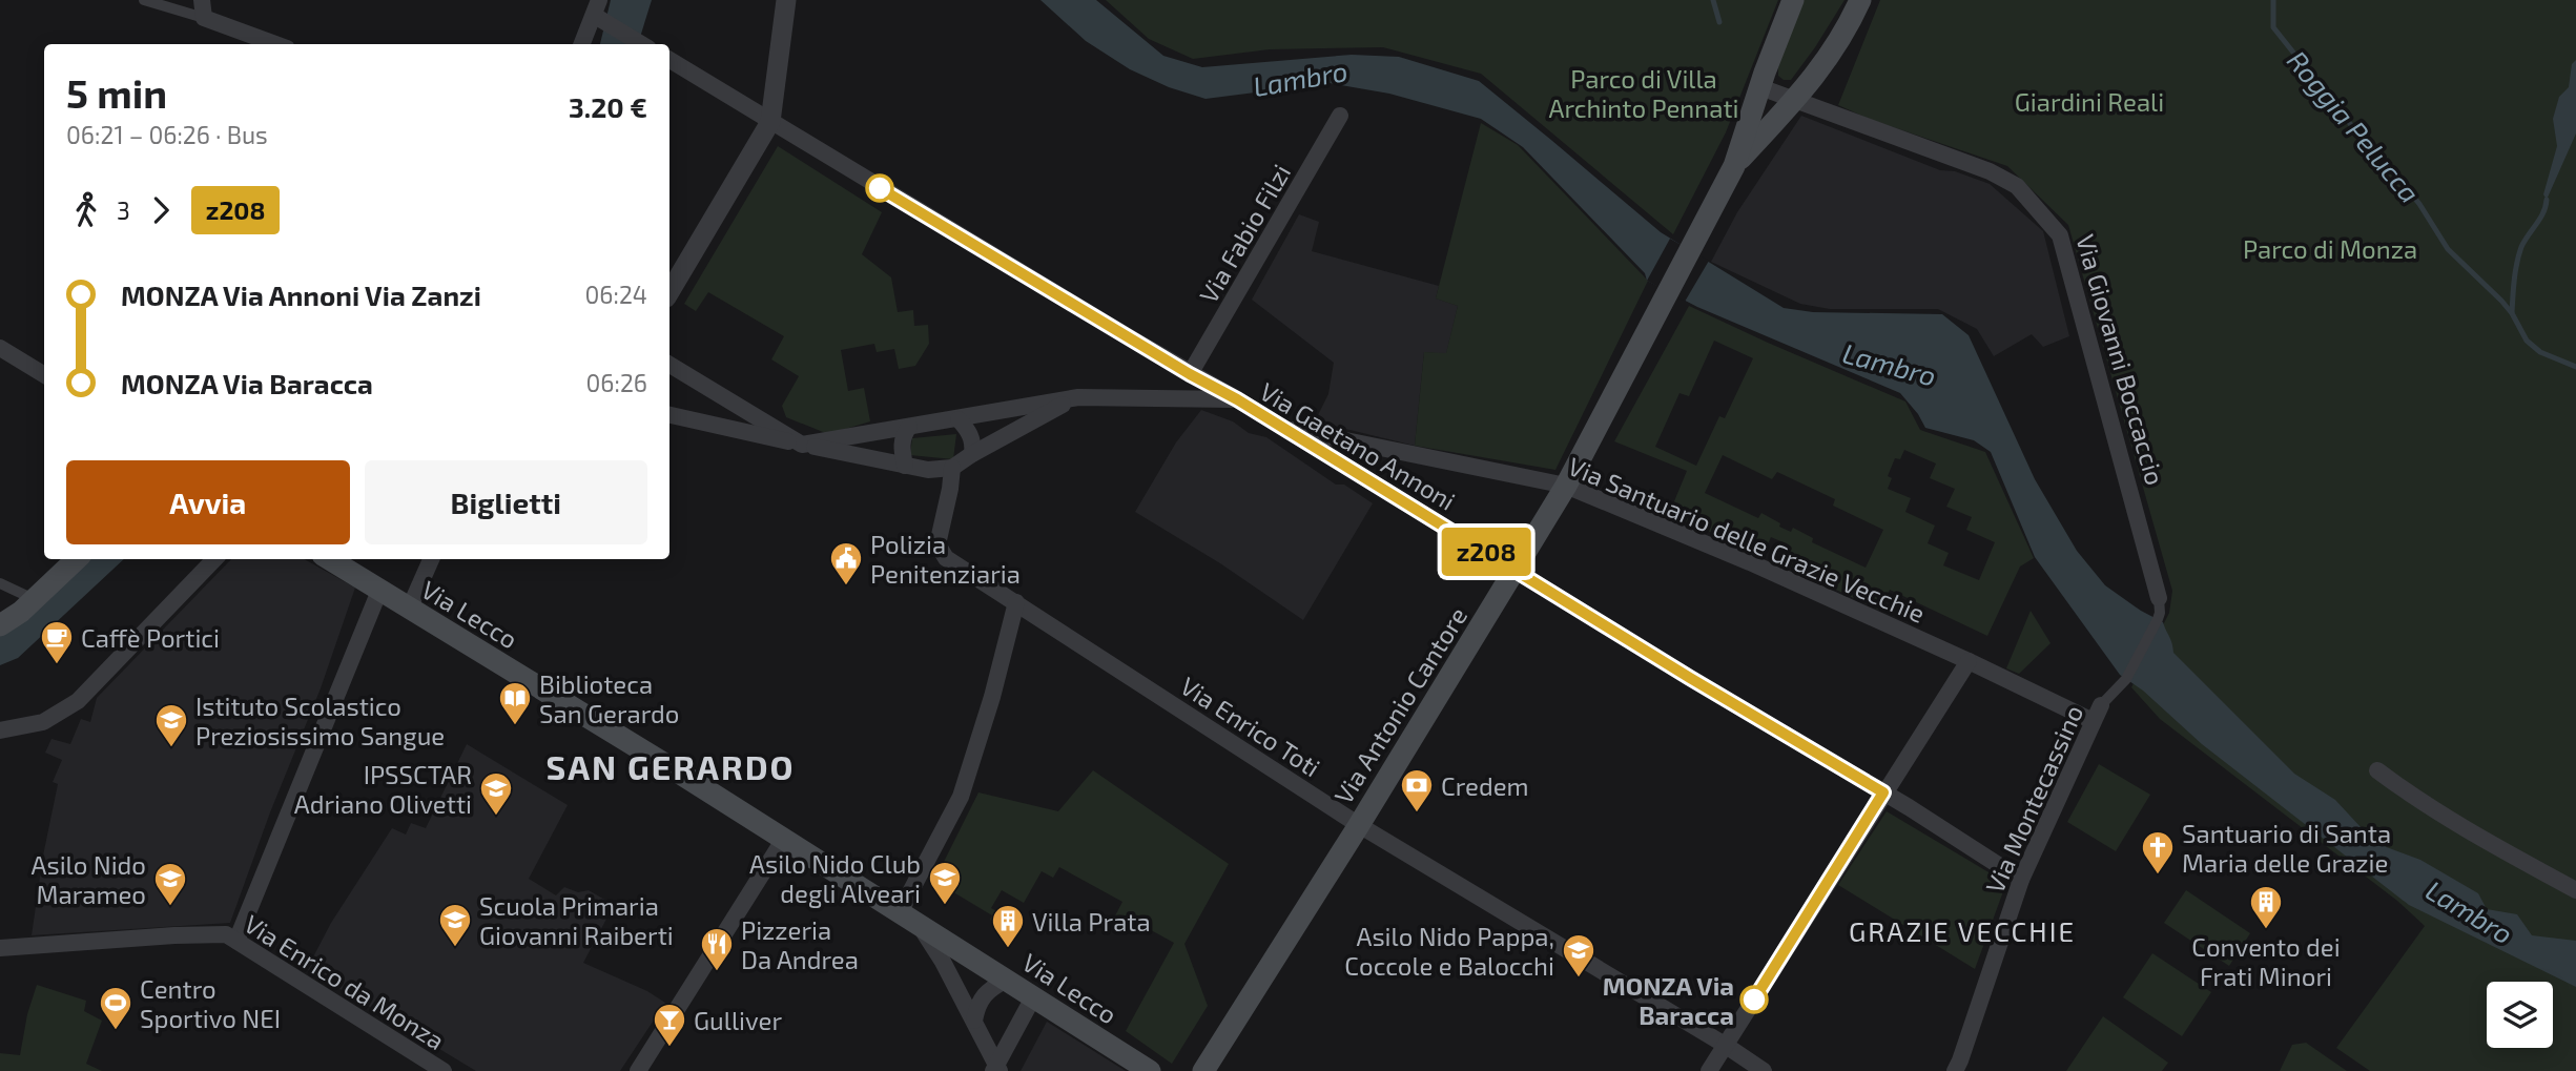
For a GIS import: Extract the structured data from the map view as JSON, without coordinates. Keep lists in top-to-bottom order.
{
  "streets": {
    "main road": ["Via Lecco", "Via Antonio Cantore"],
    "street": [
      "Via Fabio Filzi",
      "Via Giovanni Boccaccio",
      "Via Gaetano Annoni",
      "Via Santuario delle Grazie Vecchie",
      "Via Enrico Toti",
      "Via Montecassino",
      "Via Enrico da Monza"
    ]
  },
  "crossings": [
    ["Via Fabio Filzi", "Via Gaetano Annoni"],
    ["Via Giovanni Boccaccio", "Via Montecassino"],
    ["Via Gaetano Annoni", "Via Santuario delle Grazie Vecchie"],
    ["Via Gaetano Annoni", "Via Antonio Cantore"],
    ["Via Gaetano Annoni", "Via Montecassino"],
    ["Via Santuario delle Grazie Vecchie", "Via Antonio Cantore"],
    ["Via Santuario delle Grazie Vecchie", "Via Montecassino"],
    ["Via Antonio Cantore", "Via Enrico Toti"]
  ],
  "districts": ["SAN GERARDO", "GRAZIE VECCHIE"],
  "water": ["Lambro", "Roggia Pelucca"],
  "parks": ["Parco di Villa Archinto Pennati", "Giardini Reali", "Parco di Monza"],
  "places": {
    "public building": ["Polizia Penitenziaria"],
    "cafe": ["Caffè Portici"],
    "library": ["Biblioteca San Gerardo"],
    "school or university": [
      "Istituto Scolastico Preziosissimo Sangue",
      "IPSSCTAR Adriano Olivetti",
      "Asilo Nido Club degli Alveari",
      "Asilo Nido Marameo",
      "Scuola Primaria Giovanni Raiberti",
      "Asilo Nido Pappa, Coccole e Balocchi"
    ],
    "bank": ["Credem"],
    "church": ["Santuario di Santa Maria delle Grazie"],
    "building": ["Convento dei Frati Minori", "Villa Prata"],
    "restaurant": ["Pizzeria Da Andrea"],
    "other": ["MONZA Via Baracca"],
    "sports": ["Centro Sportivo NEI"],
    "bar": ["Gulliver"]
  },
  "lines": ["bus line z208"],
  "page": {
    "on_map": "z208",
    "heading": ["5 min", "06:21 – 06:26 · Bus", "3.20 €"],
    "legs": ["3", "z208"],
    "list": [
      {
        "name": "MONZA Via Annoni Via Zanzi",
        "value": "06:24"
      },
      {
        "name": "MONZA Via Baracca",
        "value": "06:26"
      }
    ],
    "buttons": ["Avvia", "Biglietti"]
  }
}
